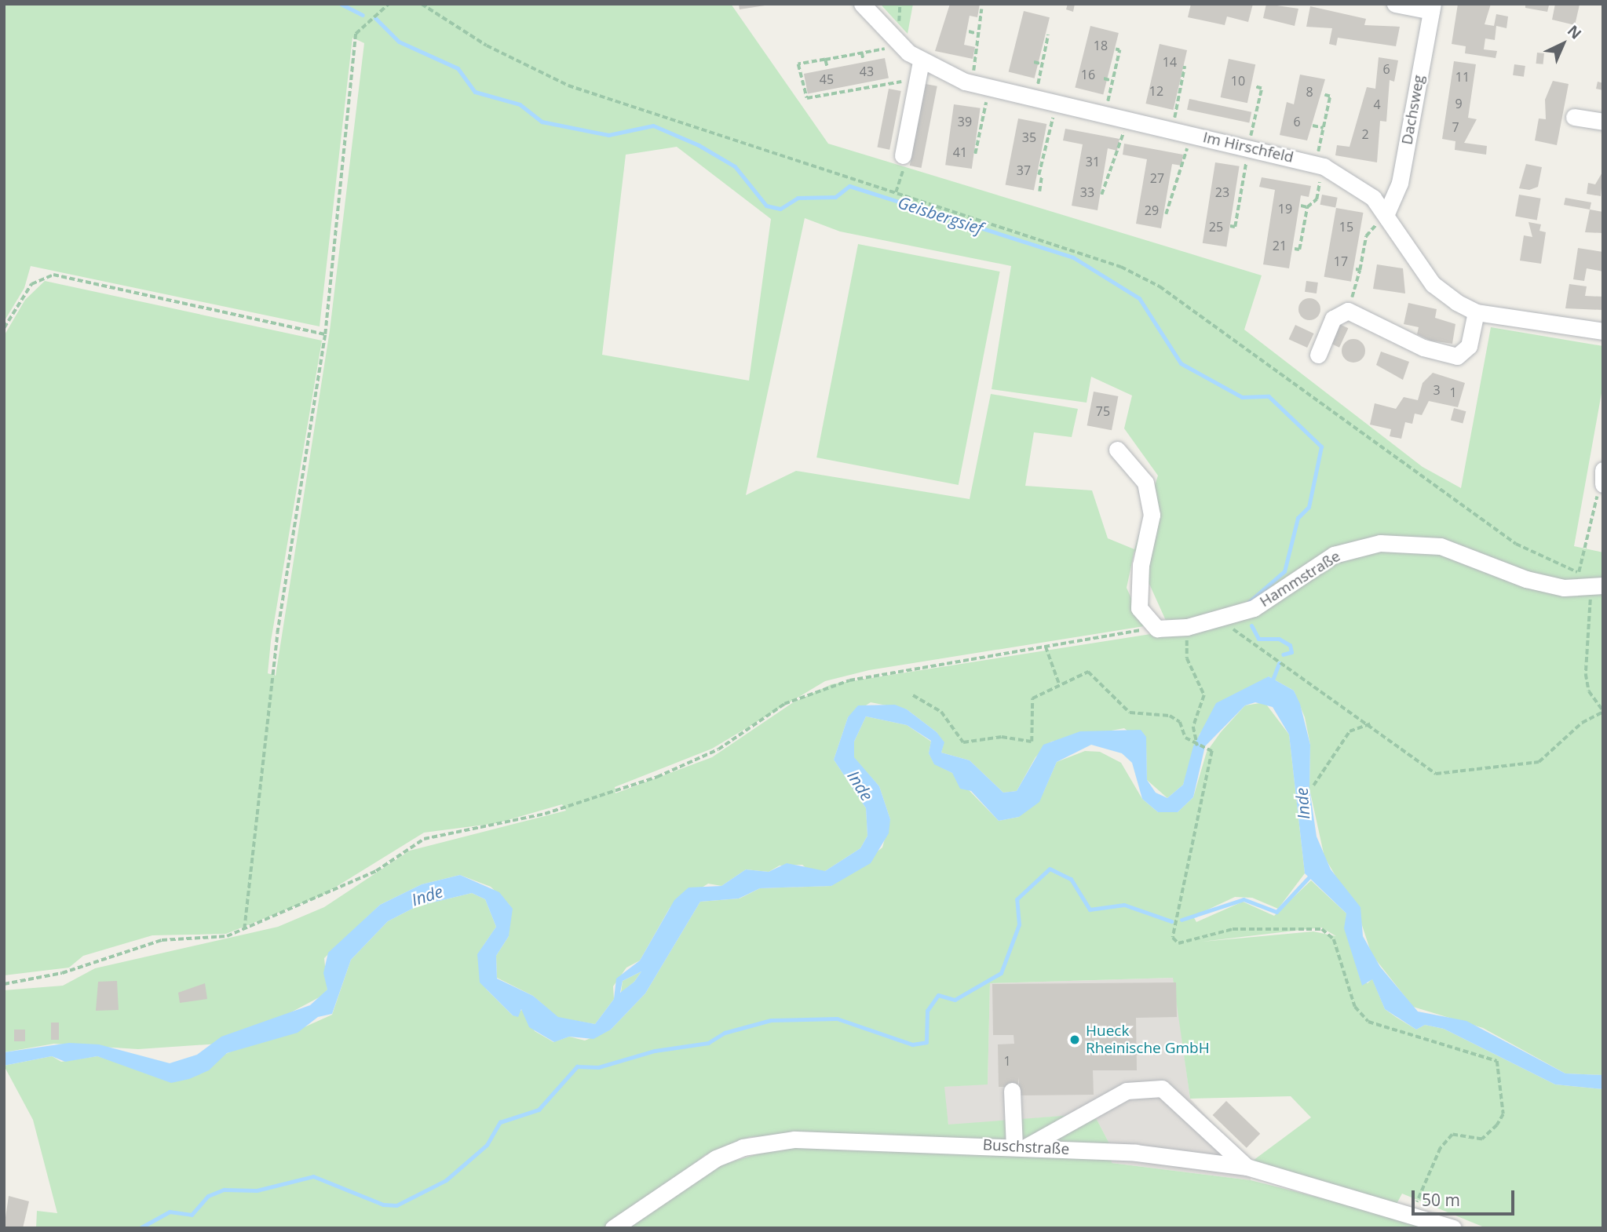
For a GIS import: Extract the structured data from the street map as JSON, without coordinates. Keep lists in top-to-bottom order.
{
  "streets": {
    "street": [
      "Dachsweg",
      "Im Hirschfeld",
      "Hammstraße",
      "Buschstraße"
    ]
  },
  "crossings": [
    ["Dachsweg", "Im Hirschfeld"]
  ],
  "water": ["Geisbergsief", "Inde"],
  "places": ["Hueck Rheinische GmbH"],
  "house_numbers": [
    "18",
    "14",
    "6",
    "43",
    "16",
    "11",
    "45",
    "10",
    "12",
    "8",
    "9",
    "4",
    "39",
    "6",
    "7",
    "2",
    "35",
    "41",
    "31",
    "37",
    "27",
    "33",
    "23",
    "19",
    "29",
    "25",
    "15",
    "21",
    "17",
    "3",
    "1",
    "75",
    "1"
  ],
  "scale_bar": "50 m",
  "north": "top right"
}
